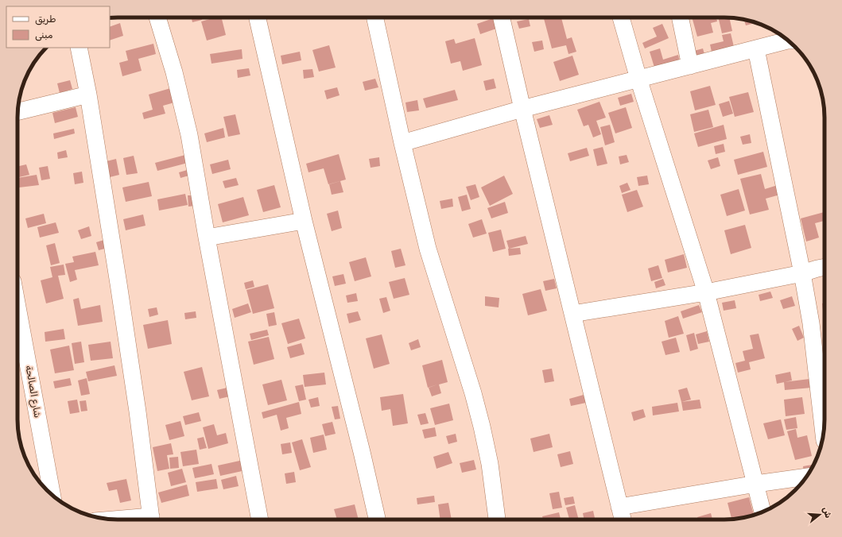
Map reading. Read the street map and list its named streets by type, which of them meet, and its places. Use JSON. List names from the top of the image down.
{
  "streets": {
    "street": ["شارع الصالحة"]
  },
  "legend": ["طريق", "مبنى"],
  "north": "right"
}
